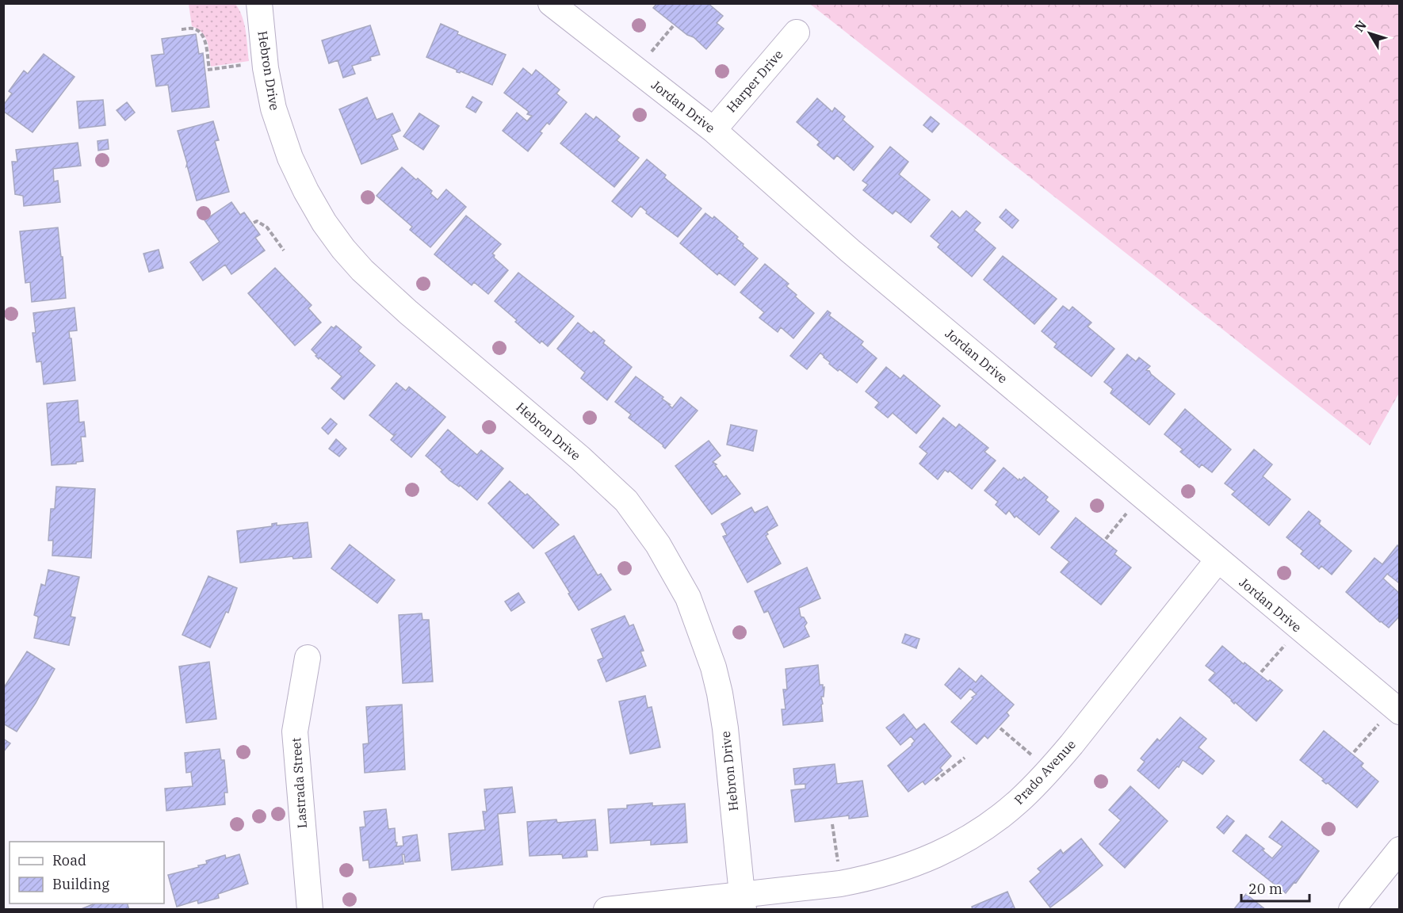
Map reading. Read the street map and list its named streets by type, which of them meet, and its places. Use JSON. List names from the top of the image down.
{
  "streets": {
    "street": [
      "Hebron Drive",
      "Harper Drive",
      "Jordan Drive",
      "Prado Avenue",
      "Lastrada Street"
    ]
  },
  "crossings": [
    ["Hebron Drive", "Prado Avenue"],
    ["Harper Drive", "Jordan Drive"],
    ["Jordan Drive", "Prado Avenue"]
  ],
  "legend": ["Road", "Building"],
  "scale_bar": "20 m",
  "north": "top left"
}
